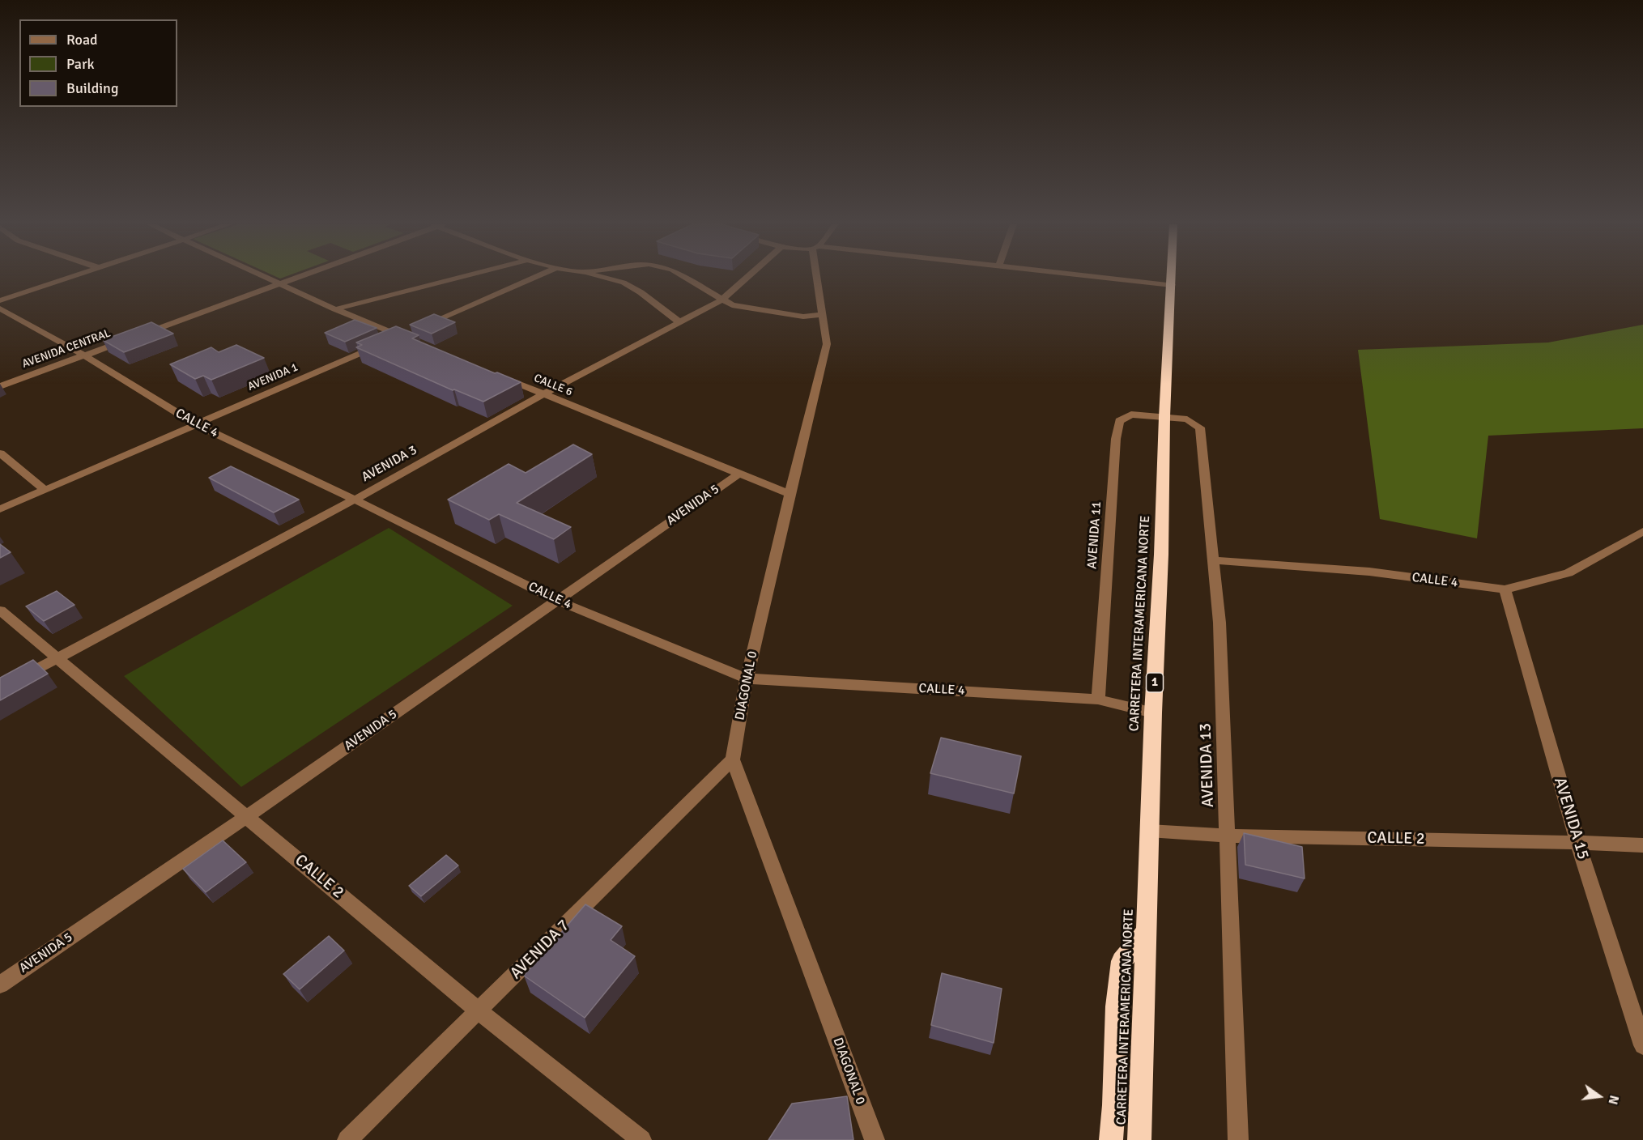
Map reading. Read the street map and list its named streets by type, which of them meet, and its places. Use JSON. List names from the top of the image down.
{
  "streets": {
    "highway": ["CARRETERA INTERAMERICANA NORTE", "1"],
    "street": [
      "AVENIDA CENTRAL",
      "AVENIDA 1",
      "CALLE 6",
      "CALLE 4",
      "AVENIDA 3",
      "AVENIDA 5",
      "AVENIDA 11",
      "DIAGONAL 0",
      "AVENIDA 13",
      "AVENIDA 15",
      "CALLE 2",
      "AVENIDA 7"
    ]
  },
  "crossings": [
    ["AVENIDA CENTRAL", "CALLE 4"],
    ["AVENIDA 1", "CALLE 4"],
    ["CALLE 6", "AVENIDA 3"],
    ["CALLE 6", "AVENIDA 5"],
    ["CALLE 6", "DIAGONAL 0"],
    ["CALLE 4", "AVENIDA 3"],
    ["CALLE 4", "AVENIDA 5"],
    ["CALLE 4", "AVENIDA 11"],
    ["CALLE 4", "CARRETERA INTERAMERICANA NORTE"],
    ["CALLE 4", "DIAGONAL 0"],
    ["CALLE 4", "AVENIDA 13"],
    ["CALLE 4", "AVENIDA 15"],
    ["AVENIDA 3", "CALLE 2"],
    ["AVENIDA 5", "CALLE 2"],
    ["AVENIDA 11", "CARRETERA INTERAMERICANA NORTE"],
    ["AVENIDA 11", "AVENIDA 13"],
    ["CARRETERA INTERAMERICANA NORTE", "AVENIDA 13"],
    ["CARRETERA INTERAMERICANA NORTE", "CALLE 2"],
    ["DIAGONAL 0", "AVENIDA 7"],
    ["AVENIDA 13", "CALLE 2"],
    ["AVENIDA 15", "CALLE 2"],
    ["CALLE 2", "AVENIDA 7"]
  ],
  "legend": ["Road", "Park", "Building"],
  "north": "right"
}
